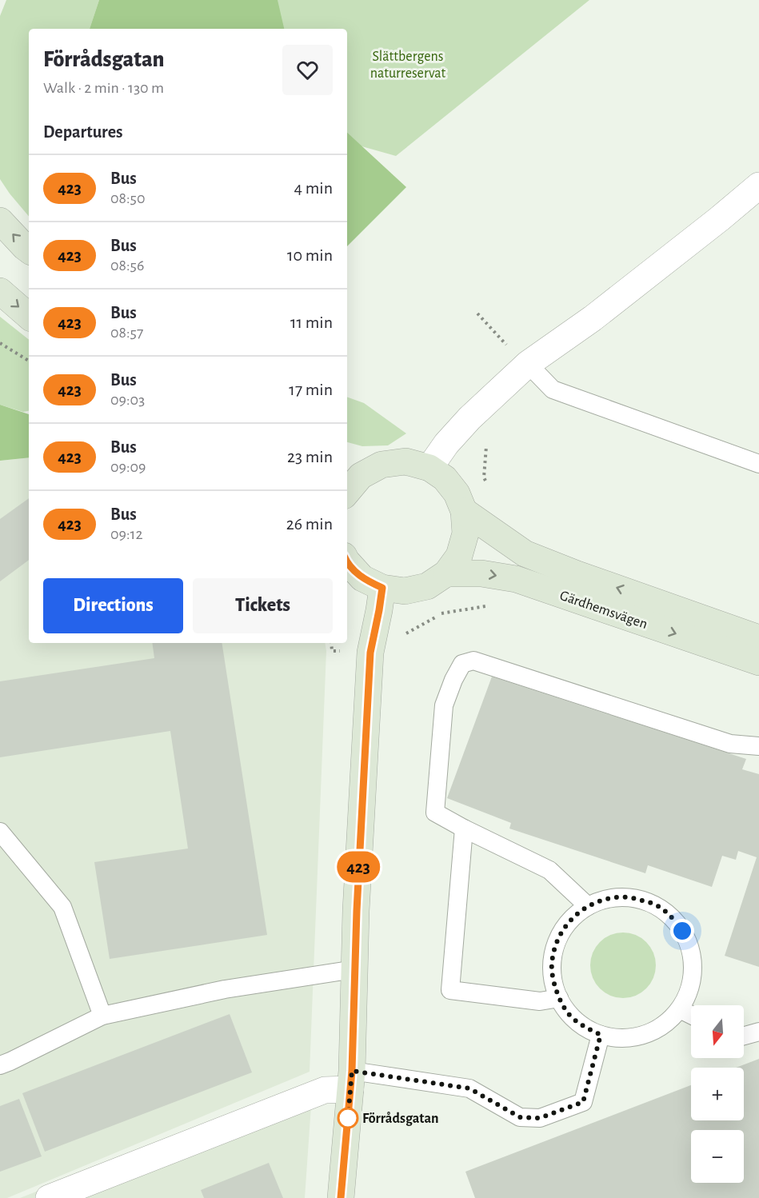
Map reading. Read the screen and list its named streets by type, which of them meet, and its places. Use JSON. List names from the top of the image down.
{
  "streets": {
    "main road": ["Gärdhemsvägen"]
  },
  "parks": ["Slättbergens naturreservat"],
  "places": ["Förrådsgatan"],
  "lines": ["bus line 423"],
  "north": "bottom",
  "page": {
    "on_map": "423",
    "heading": [
      ["Förrådsgatan", "Walk · 2 min · 130 m"],
      "Departures"
    ],
    "list": [
      {
        "mark": "423",
        "name": "Bus",
        "note": "08:50",
        "value": "4 min"
      },
      {
        "mark": "423",
        "name": "Bus",
        "note": "08:56",
        "value": "10 min"
      },
      {
        "mark": "423",
        "name": "Bus",
        "note": "08:57",
        "value": "11 min"
      },
      {
        "mark": "423",
        "name": "Bus",
        "note": "09:03",
        "value": "17 min"
      },
      {
        "mark": "423",
        "name": "Bus",
        "note": "09:09",
        "value": "23 min"
      },
      {
        "mark": "423",
        "name": "Bus",
        "note": "09:12",
        "value": "26 min"
      }
    ],
    "buttons": ["Directions", "Tickets"],
    "map_buttons": ["+", "−"]
  }
}
